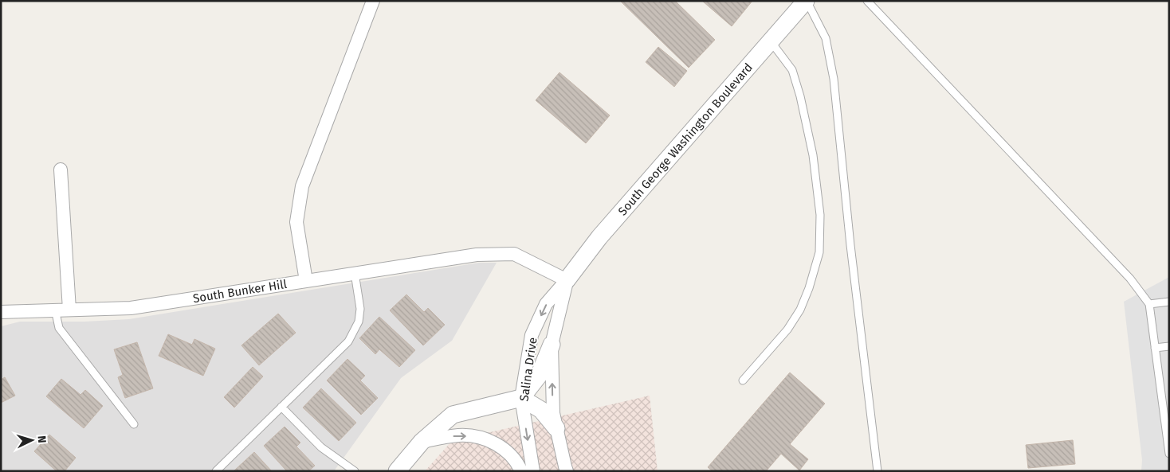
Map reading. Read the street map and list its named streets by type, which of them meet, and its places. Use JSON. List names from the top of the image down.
{
  "streets": {
    "street": ["South George Washington Boulevard", "South Bunker Hill", "Salina Drive"]
  },
  "crossings": [
    ["South George Washington Boulevard", "South Bunker Hill"],
    ["South George Washington Boulevard", "Salina Drive"],
    ["South Bunker Hill", "Salina Drive"]
  ],
  "north": "right"
}
